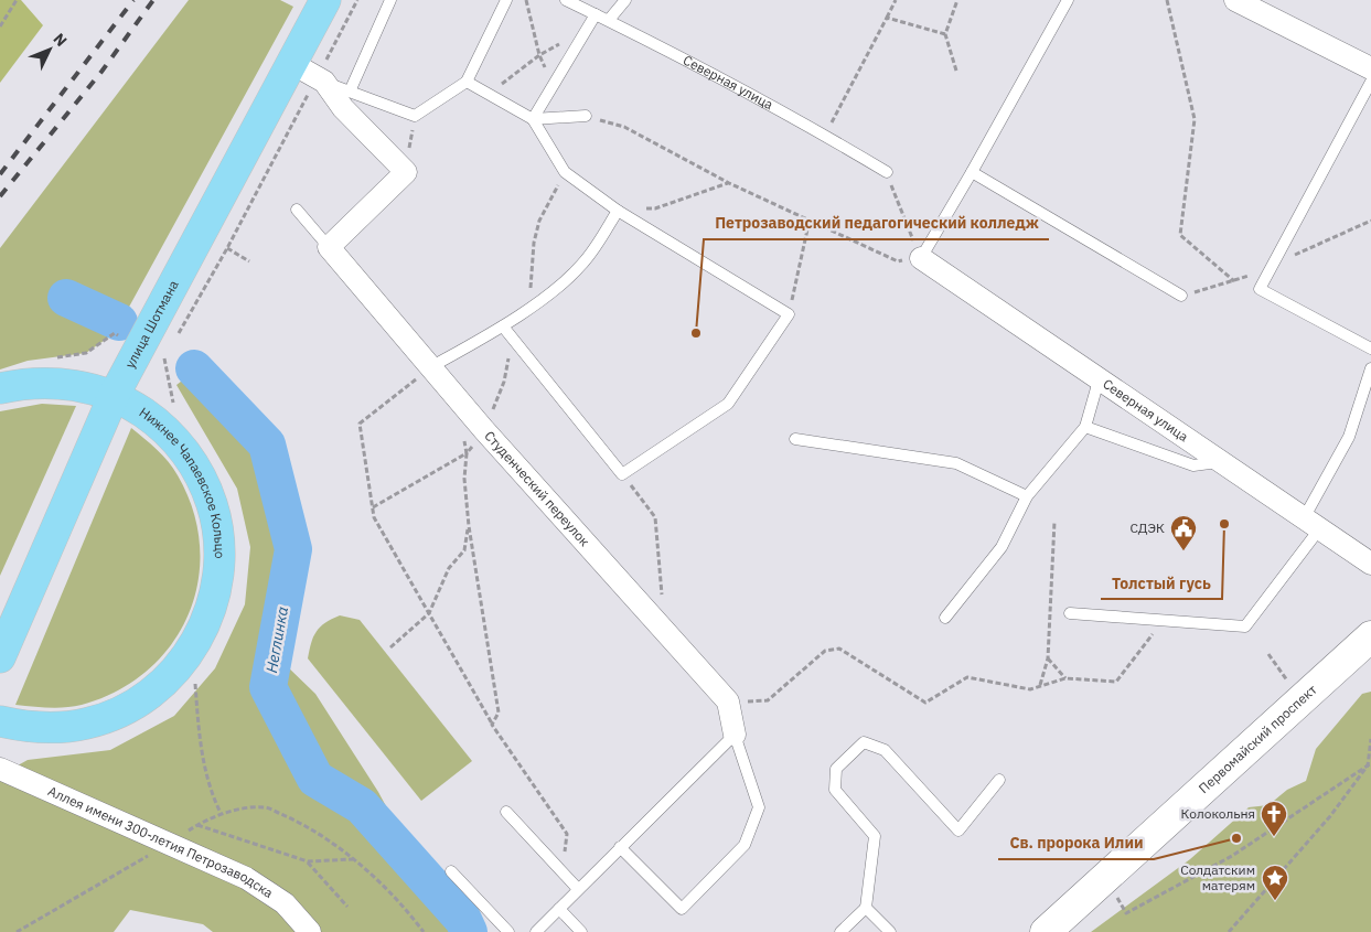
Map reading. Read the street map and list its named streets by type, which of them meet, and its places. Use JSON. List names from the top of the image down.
{
  "streets": {
    "main road": ["улица Шотмана", "Нижнее Чапаевское Кольцо"],
    "street": [
      "Северная улица",
      "Студенческий переулок",
      "Первомайский проспект",
      "Аллея имени 300-летия Петрозаводска"
    ]
  },
  "crossings": [
    ["улица Шотмана", "Нижнее Чапаевское Кольцо"]
  ],
  "water": ["Неглинка"],
  "places": {
    "other": ["Петрозаводский педагогический колледж", "Толстый гусь", "Св. пророка Илии"],
    "public building": ["СДЭК"],
    "church": ["Колокольня"],
    "place": ["Солдатским матерям"]
  },
  "north": "top right"
}
